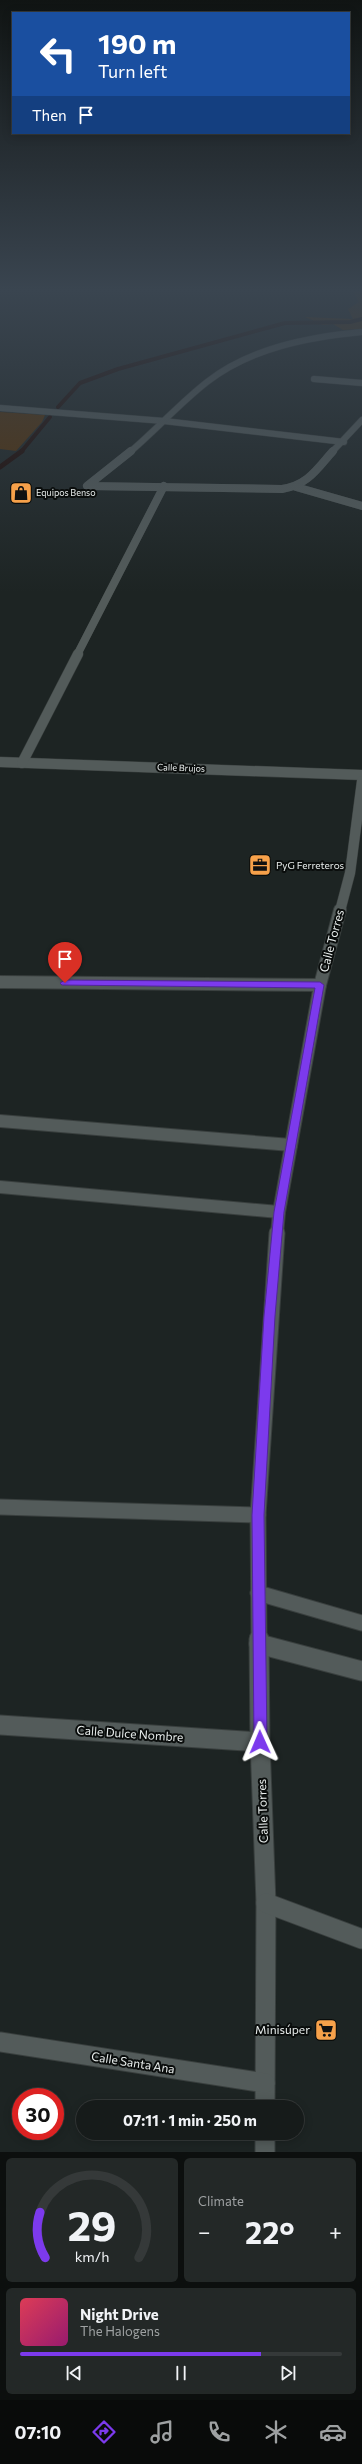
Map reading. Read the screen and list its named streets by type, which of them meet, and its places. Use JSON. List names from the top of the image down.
{
  "streets": {
    "street": [
      "Calle Brujos",
      "Calle Torres",
      "Calle Dulce Nombre",
      "Calle Santa Ana"
    ]
  },
  "crossings": [
    ["Calle Torres", "Calle Dulce Nombre"],
    ["Calle Torres", "Calle Santa Ana"]
  ],
  "places": {
    "shop": ["Equipos Benso"],
    "office": ["PyG Ferreteros"],
    "supermarket": ["Minisúper"]
  },
  "page": {
    "turn": ["190 m", "Turn left"],
    "then": "Then",
    "limit": "30",
    "trip": "07:11 · 1 min · 250 m",
    "tile": "Climate",
    "heat": ["−", "22°", "+"],
    "song": ["Night Drive", "The Halogens"],
    "tabs": "07:10",
    "gauge": ["29", "km/h"]
  }
}
